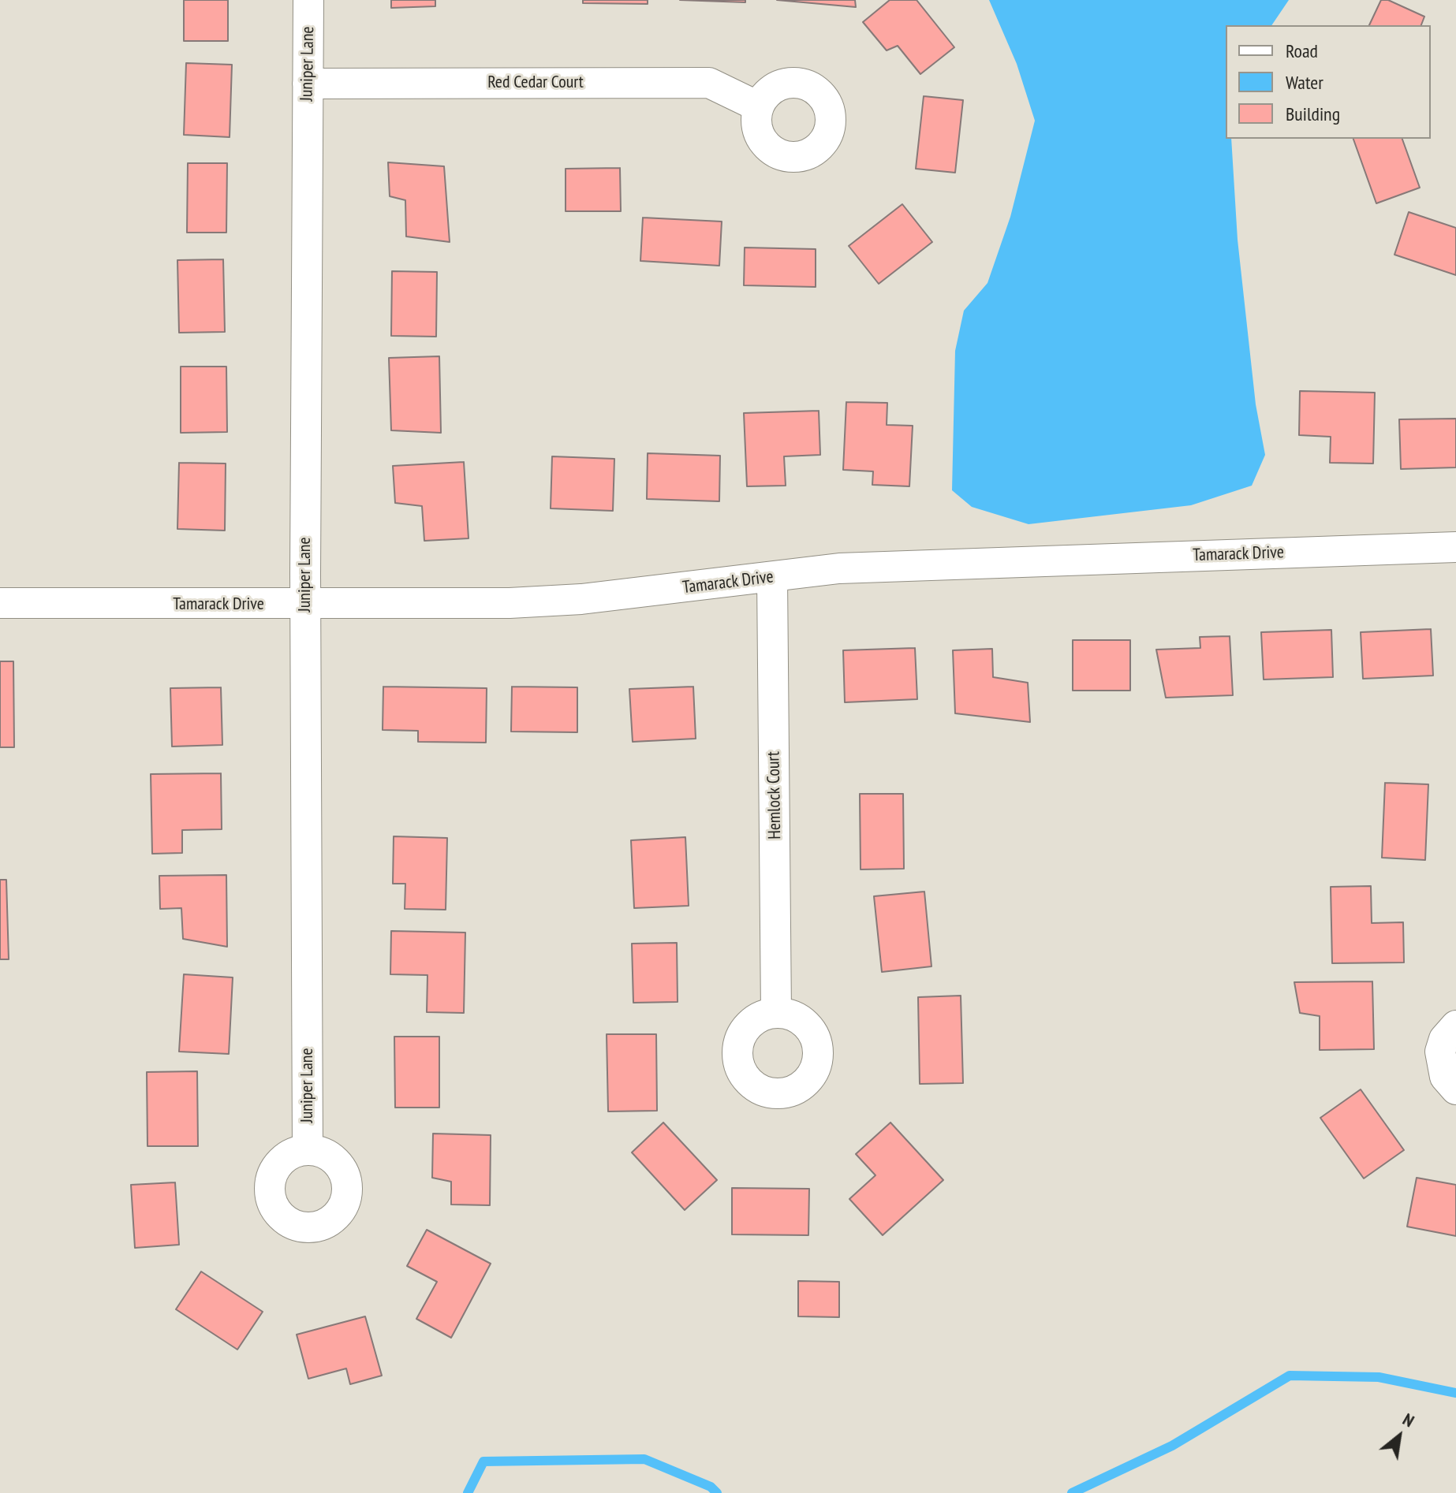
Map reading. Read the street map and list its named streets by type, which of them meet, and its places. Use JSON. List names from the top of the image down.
{
  "streets": {
    "street": [
      "Juniper Lane",
      "Red Cedar Court",
      "Tamarack Drive",
      "Hemlock Court"
    ]
  },
  "crossings": [
    ["Juniper Lane", "Red Cedar Court"],
    ["Juniper Lane", "Tamarack Drive"],
    ["Tamarack Drive", "Hemlock Court"]
  ],
  "legend": ["Road", "Water", "Building"],
  "north": "top right"
}
